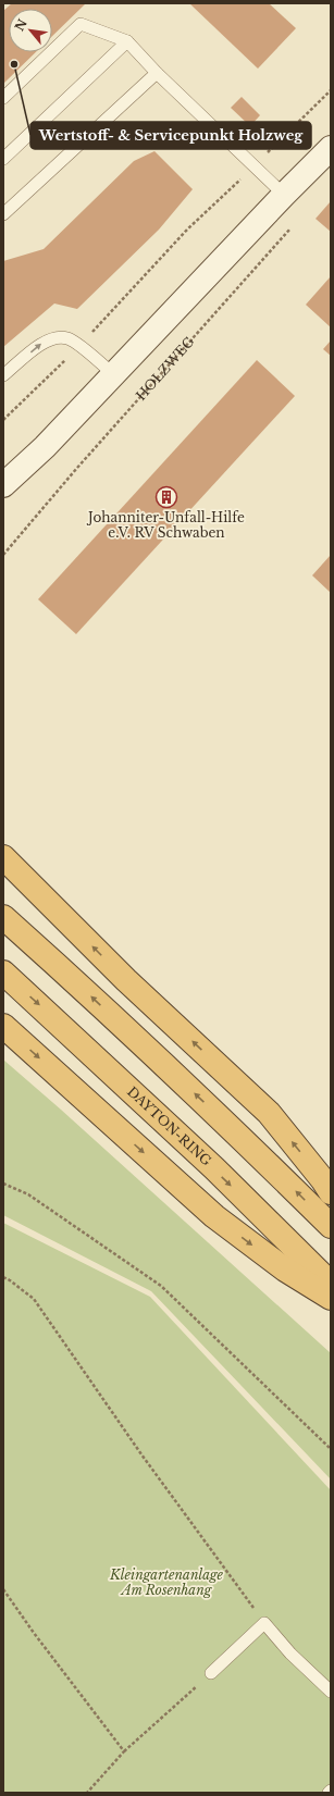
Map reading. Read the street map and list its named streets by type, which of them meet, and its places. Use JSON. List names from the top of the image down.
{
  "streets": {
    "highway": ["DAYTON-RING"],
    "path": ["HOLZWEG"]
  },
  "parks": ["Kleingartenanlage Am Rosenhang"],
  "places": {
    "other": ["Wertstoff- & Servicepunkt Holzweg"],
    "building": ["Johanniter-Unfall-Hilfe e.V. RV Schwaben"]
  },
  "north": "top left"
}
